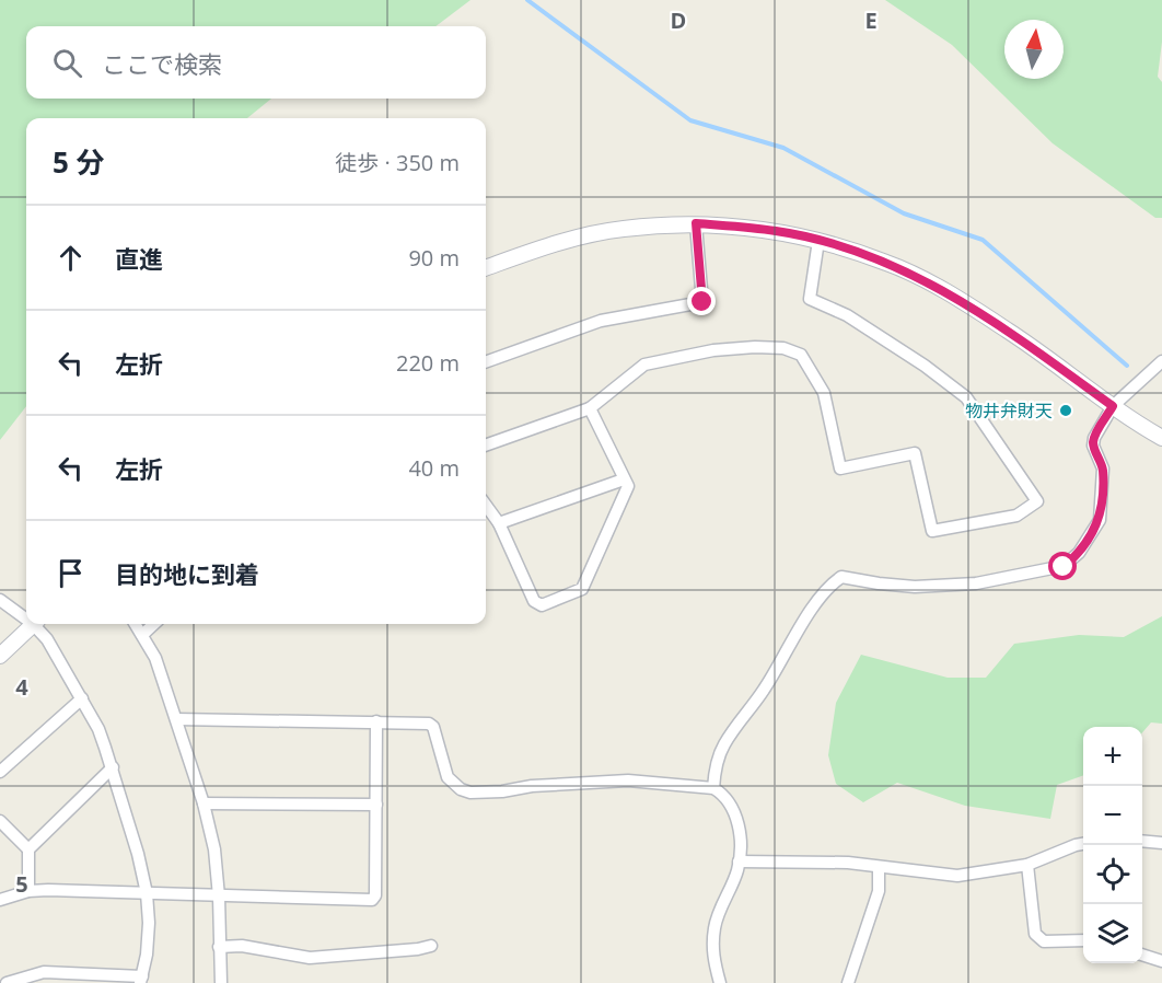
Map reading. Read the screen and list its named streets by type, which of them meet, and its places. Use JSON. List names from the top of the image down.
{
  "places": ["物井弁財天"],
  "north": "top",
  "page": {
    "search": "ここで検索",
    "heading": ["5 分", "徒歩 · 350 m"],
    "list": [
      ["直進", "90 m"],
      ["左折", "220 m"],
      ["左折", "40 m"],
      "目的地に到着"
    ],
    "map_buttons": ["+", "−"]
  },
  "grid": {
    "columns": ["D", "E"],
    "rows": ["4", "5"]
  }
}
